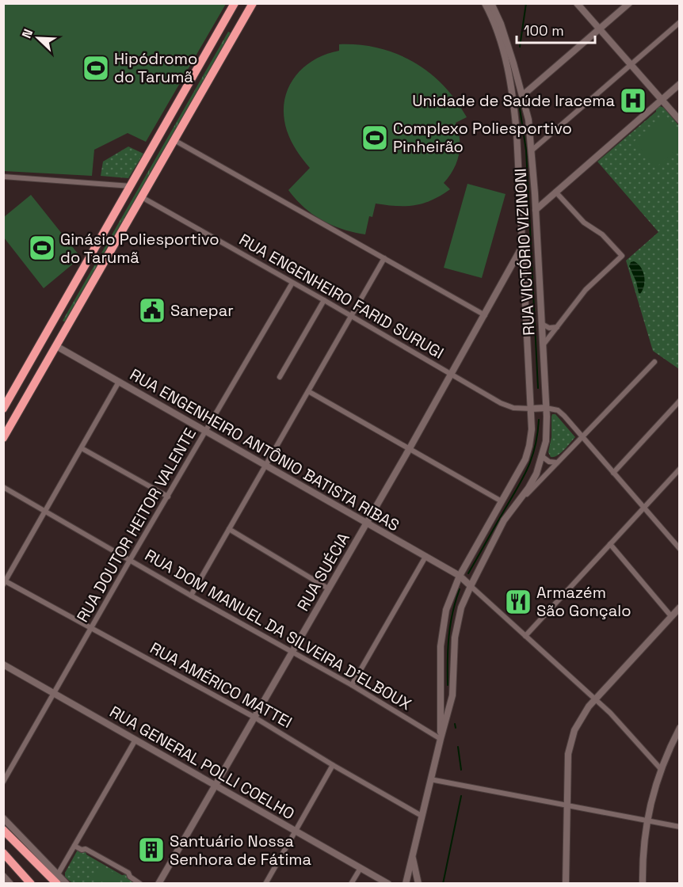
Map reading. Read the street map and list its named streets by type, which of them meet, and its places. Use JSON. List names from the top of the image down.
{
  "streets": {
    "street": [
      "RUA VICTÓRIO VIZINONI",
      "RUA ENGENHEIRO FARID SURUGI",
      "RUA ENGENHEIRO ANTÔNIO BATISTA RIBAS",
      "RUA DOUTOR HEITOR VALENTE",
      "RUA SUÉCIA",
      "RUA DOM MANUEL DA SILVEIRA D'ELBOUX",
      "RUA AMÉRICO MATTEI",
      "RUA GENERAL POLLI COELHO"
    ]
  },
  "crossings": [
    ["RUA VICTÓRIO VIZINONI", "RUA ENGENHEIRO FARID SURUGI"],
    ["RUA VICTÓRIO VIZINONI", "RUA ENGENHEIRO ANTÔNIO BATISTA RIBAS"],
    ["RUA VICTÓRIO VIZINONI", "RUA SUÉCIA"],
    ["RUA VICTÓRIO VIZINONI", "RUA DOM MANUEL DA SILVEIRA D'ELBOUX"],
    ["RUA ENGENHEIRO FARID SURUGI", "RUA DOUTOR HEITOR VALENTE"],
    ["RUA ENGENHEIRO FARID SURUGI", "RUA SUÉCIA"],
    ["RUA ENGENHEIRO ANTÔNIO BATISTA RIBAS", "RUA DOUTOR HEITOR VALENTE"],
    ["RUA ENGENHEIRO ANTÔNIO BATISTA RIBAS", "RUA SUÉCIA"],
    ["RUA DOUTOR HEITOR VALENTE", "RUA DOM MANUEL DA SILVEIRA D'ELBOUX"],
    ["RUA DOUTOR HEITOR VALENTE", "RUA AMÉRICO MATTEI"],
    ["RUA DOUTOR HEITOR VALENTE", "RUA GENERAL POLLI COELHO"],
    ["RUA SUÉCIA", "RUA DOM MANUEL DA SILVEIRA D'ELBOUX"],
    ["RUA SUÉCIA", "RUA AMÉRICO MATTEI"],
    ["RUA SUÉCIA", "RUA GENERAL POLLI COELHO"]
  ],
  "places": {
    "sports": ["Hipódromo do Tarumã", "Complexo Poliesportivo Pinheirão", "Ginásio Poliesportivo do Tarumã"],
    "hospital": ["Unidade de Saúde Iracema"],
    "public building": ["Sanepar"],
    "restaurant": ["Armazém São Gonçalo"],
    "building": ["Santuário Nossa Senhora de Fátima"]
  },
  "scale_bar": "100 m",
  "north": "top left"
}
